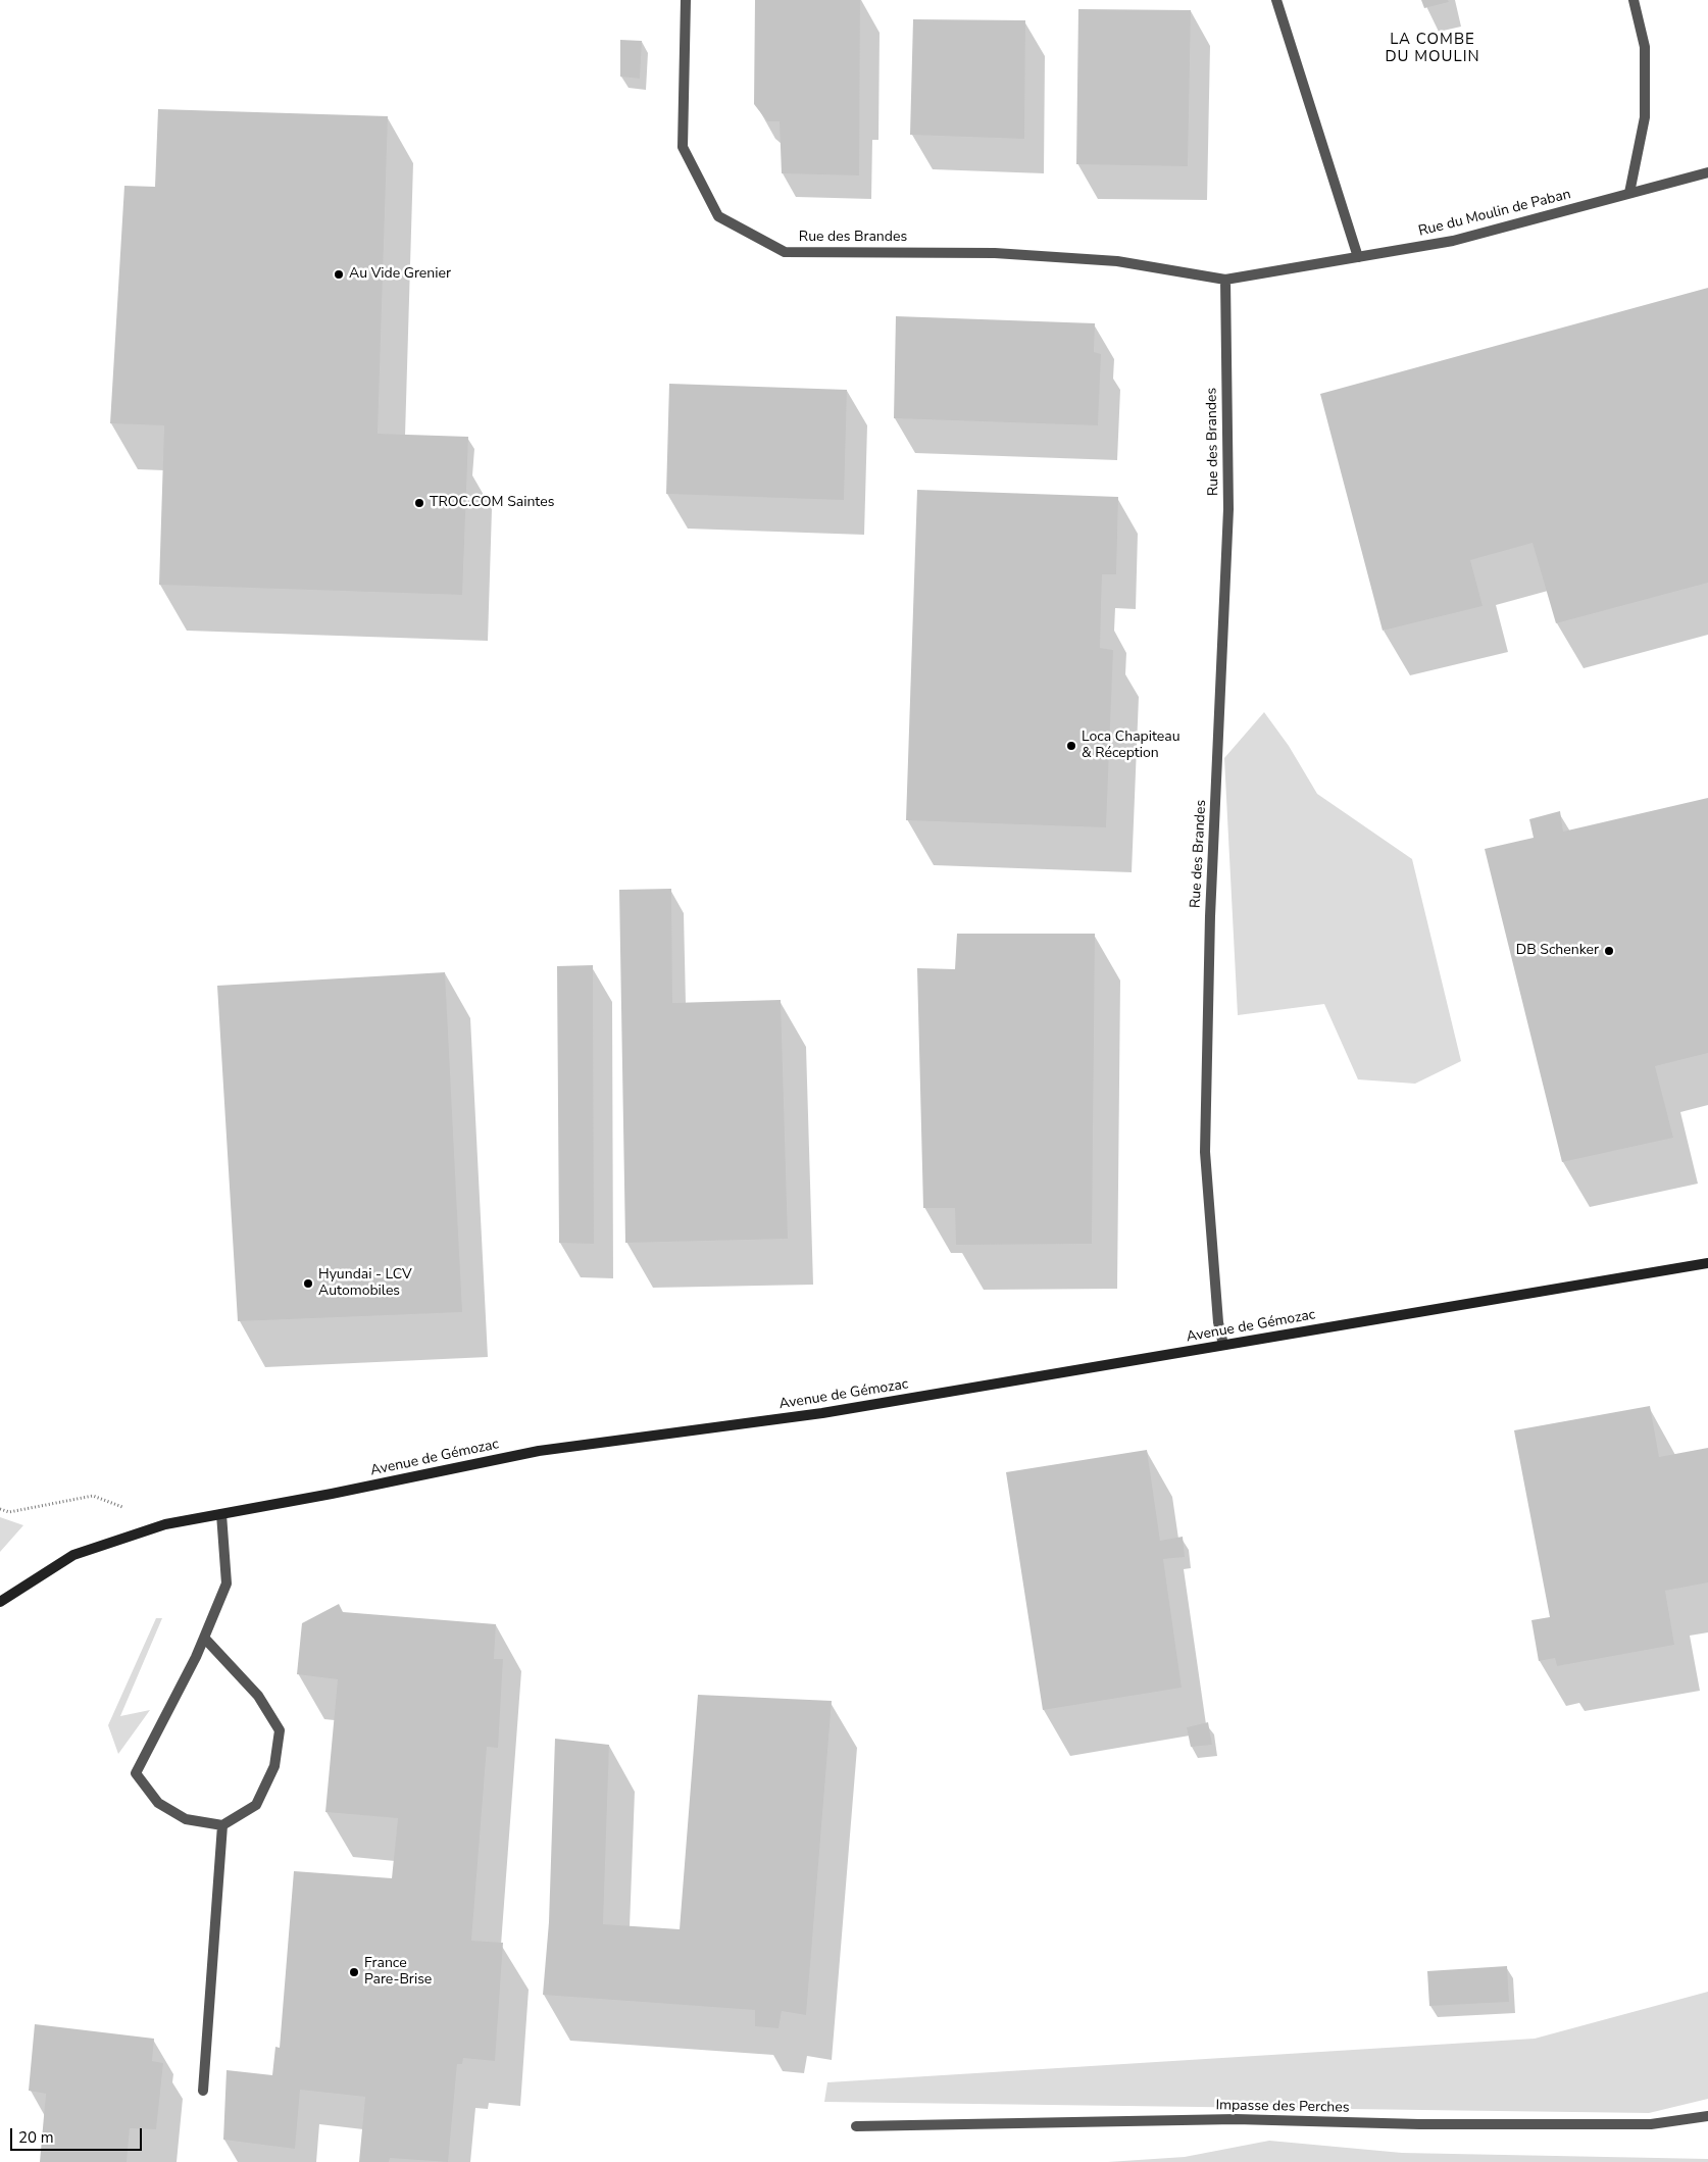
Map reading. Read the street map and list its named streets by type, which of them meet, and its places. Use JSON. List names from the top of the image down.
{
  "streets": {
    "main road": ["Avenue de Gémozac"],
    "street": ["Rue du Moulin de Paban", "Rue des Brandes", "Impasse des Perches"]
  },
  "crossings": [
    ["Rue du Moulin de Paban", "Rue des Brandes"],
    ["Rue des Brandes", "Avenue de Gémozac"]
  ],
  "districts": ["LA COMBE DU MOULIN"],
  "places": [
    "Au Vide Grenier",
    "TROC.COM Saintes",
    "Loca Chapiteau & Réception",
    "DB Schenker",
    "Hyundai - LCV Automobiles",
    "France Pare-Brise"
  ],
  "scale_bar": "20 m"
}
